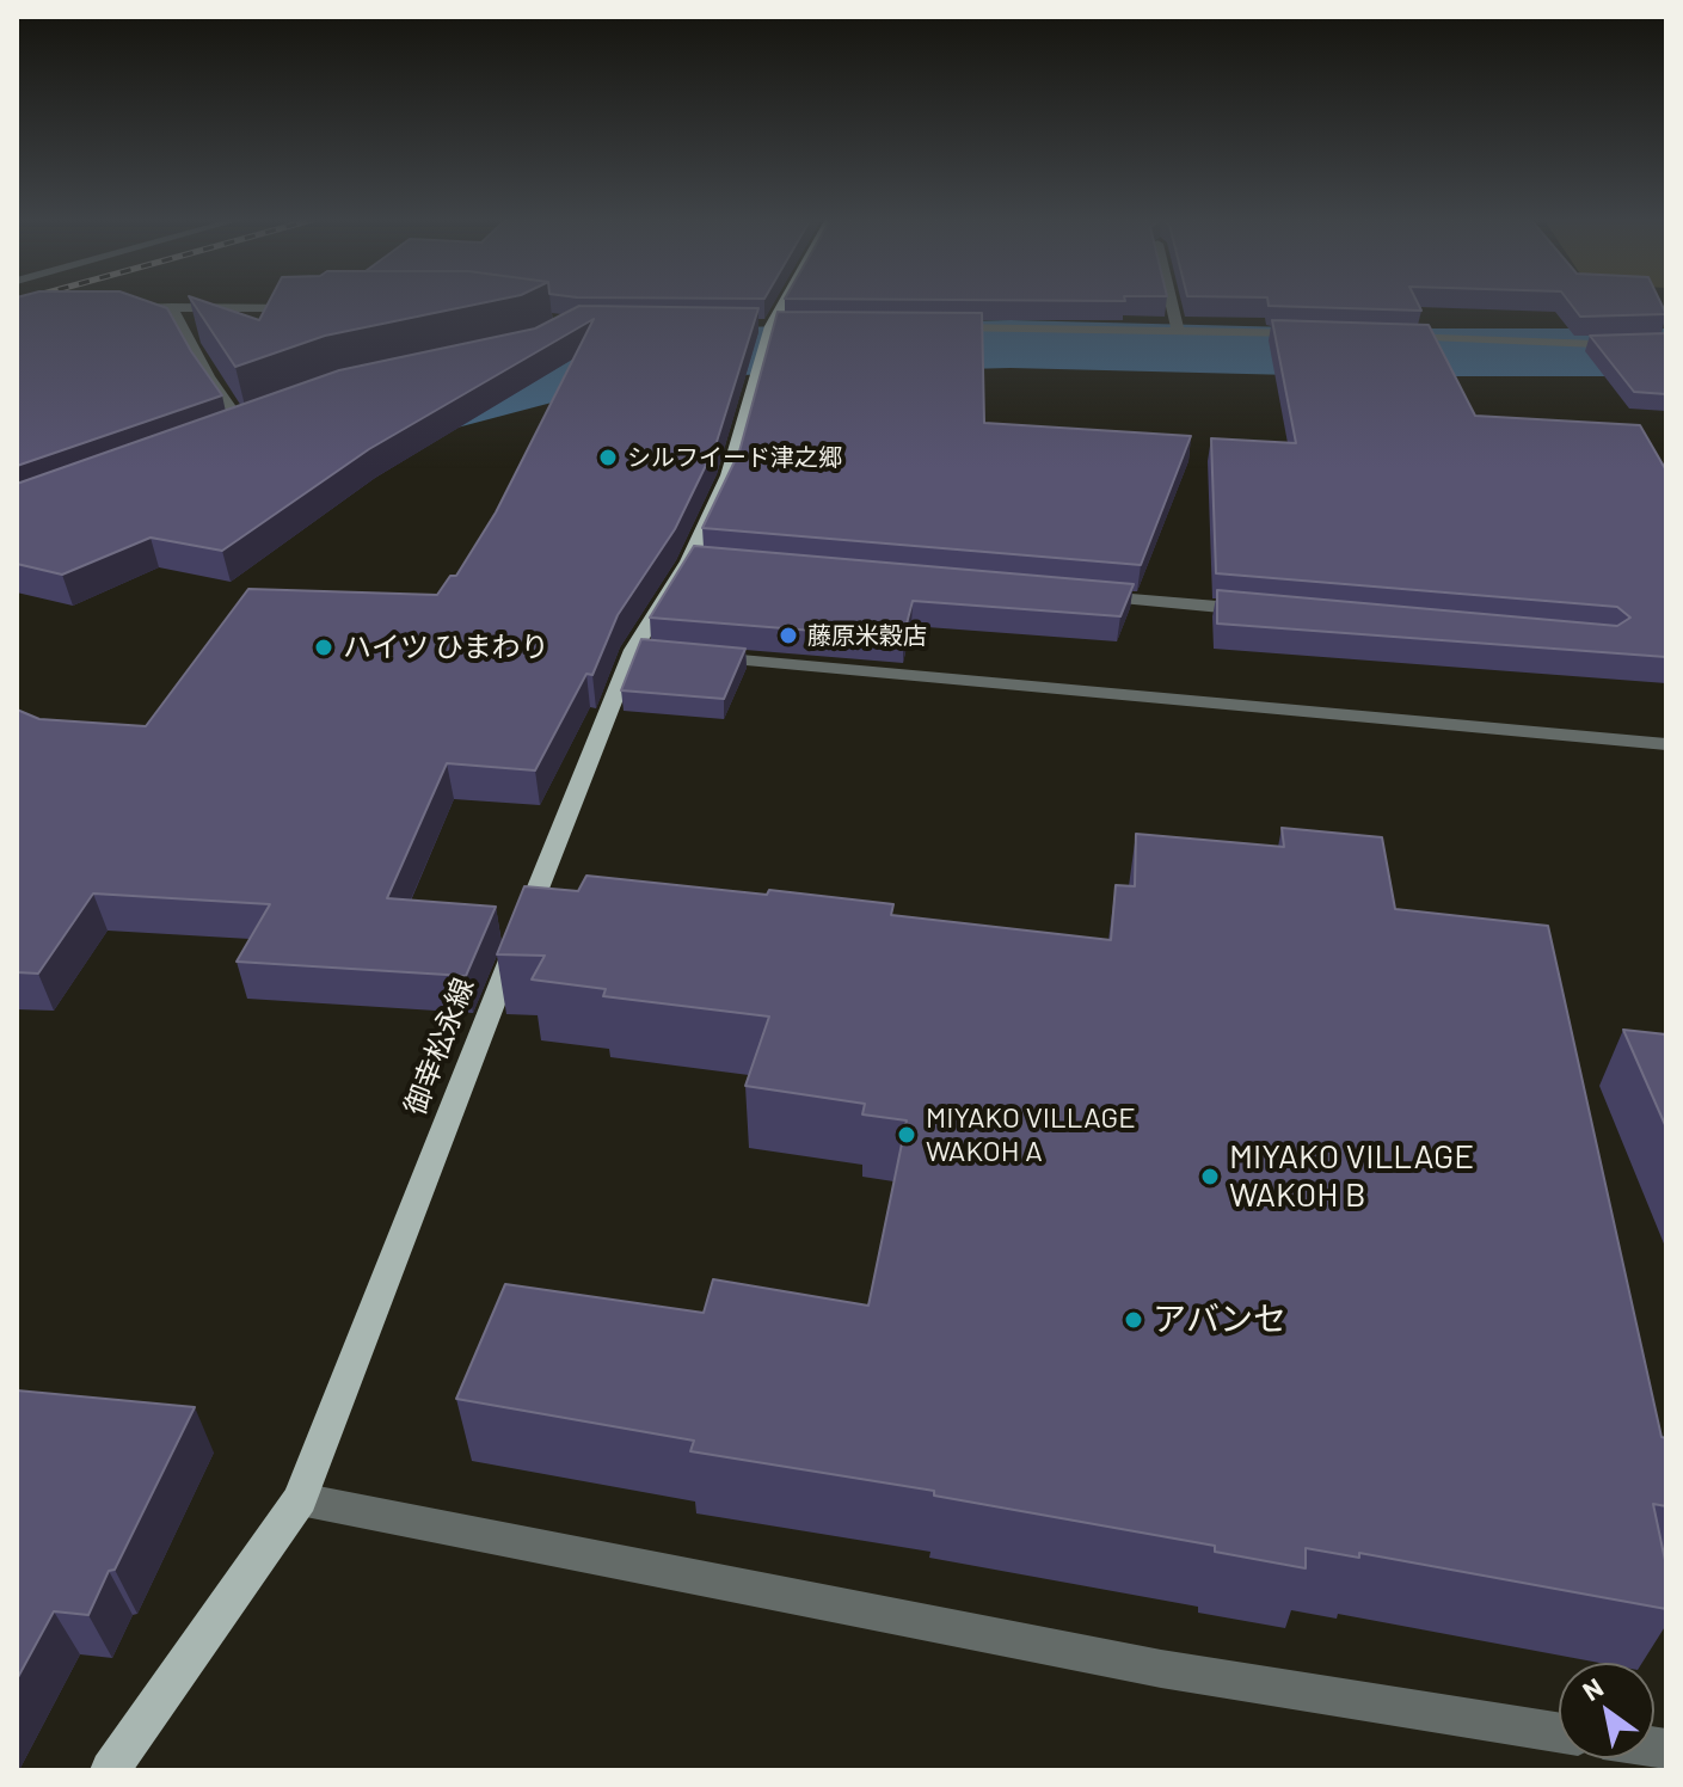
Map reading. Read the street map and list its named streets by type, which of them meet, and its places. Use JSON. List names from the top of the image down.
{
  "streets": {
    "main road": ["御幸松永線"]
  },
  "places": [
    "シルフイード津之郷",
    "藤原米穀店",
    "ハイツ ひまわり",
    "MIYAKO VILLAGE WAKOH A",
    "MIYAKO VILLAGE WAKOH B",
    "アバンセ"
  ],
  "north": "top left"
}
